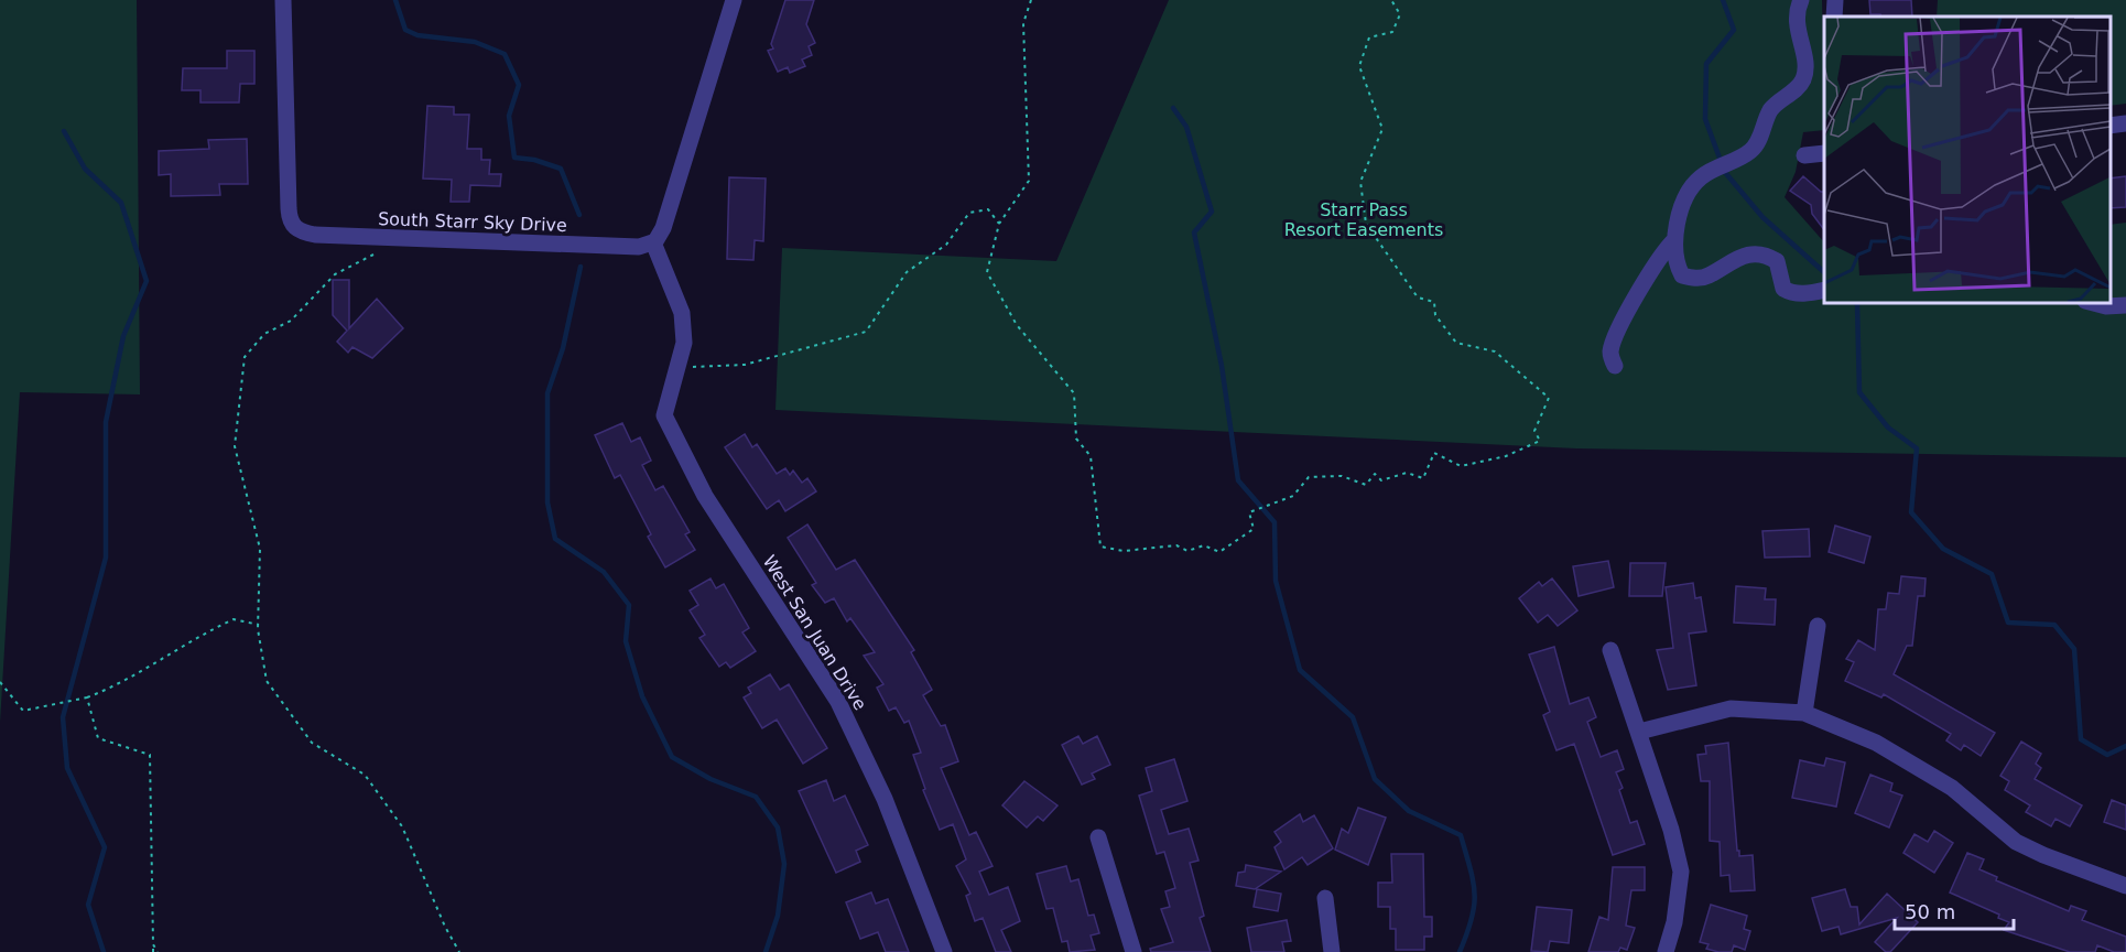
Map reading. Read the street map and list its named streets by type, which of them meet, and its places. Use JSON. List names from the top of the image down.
{
  "streets": {
    "street": ["South Starr Sky Drive", "West San Juan Drive"]
  },
  "parks": ["Starr Pass Resort Easements"],
  "scale_bar": "50 m"
}
